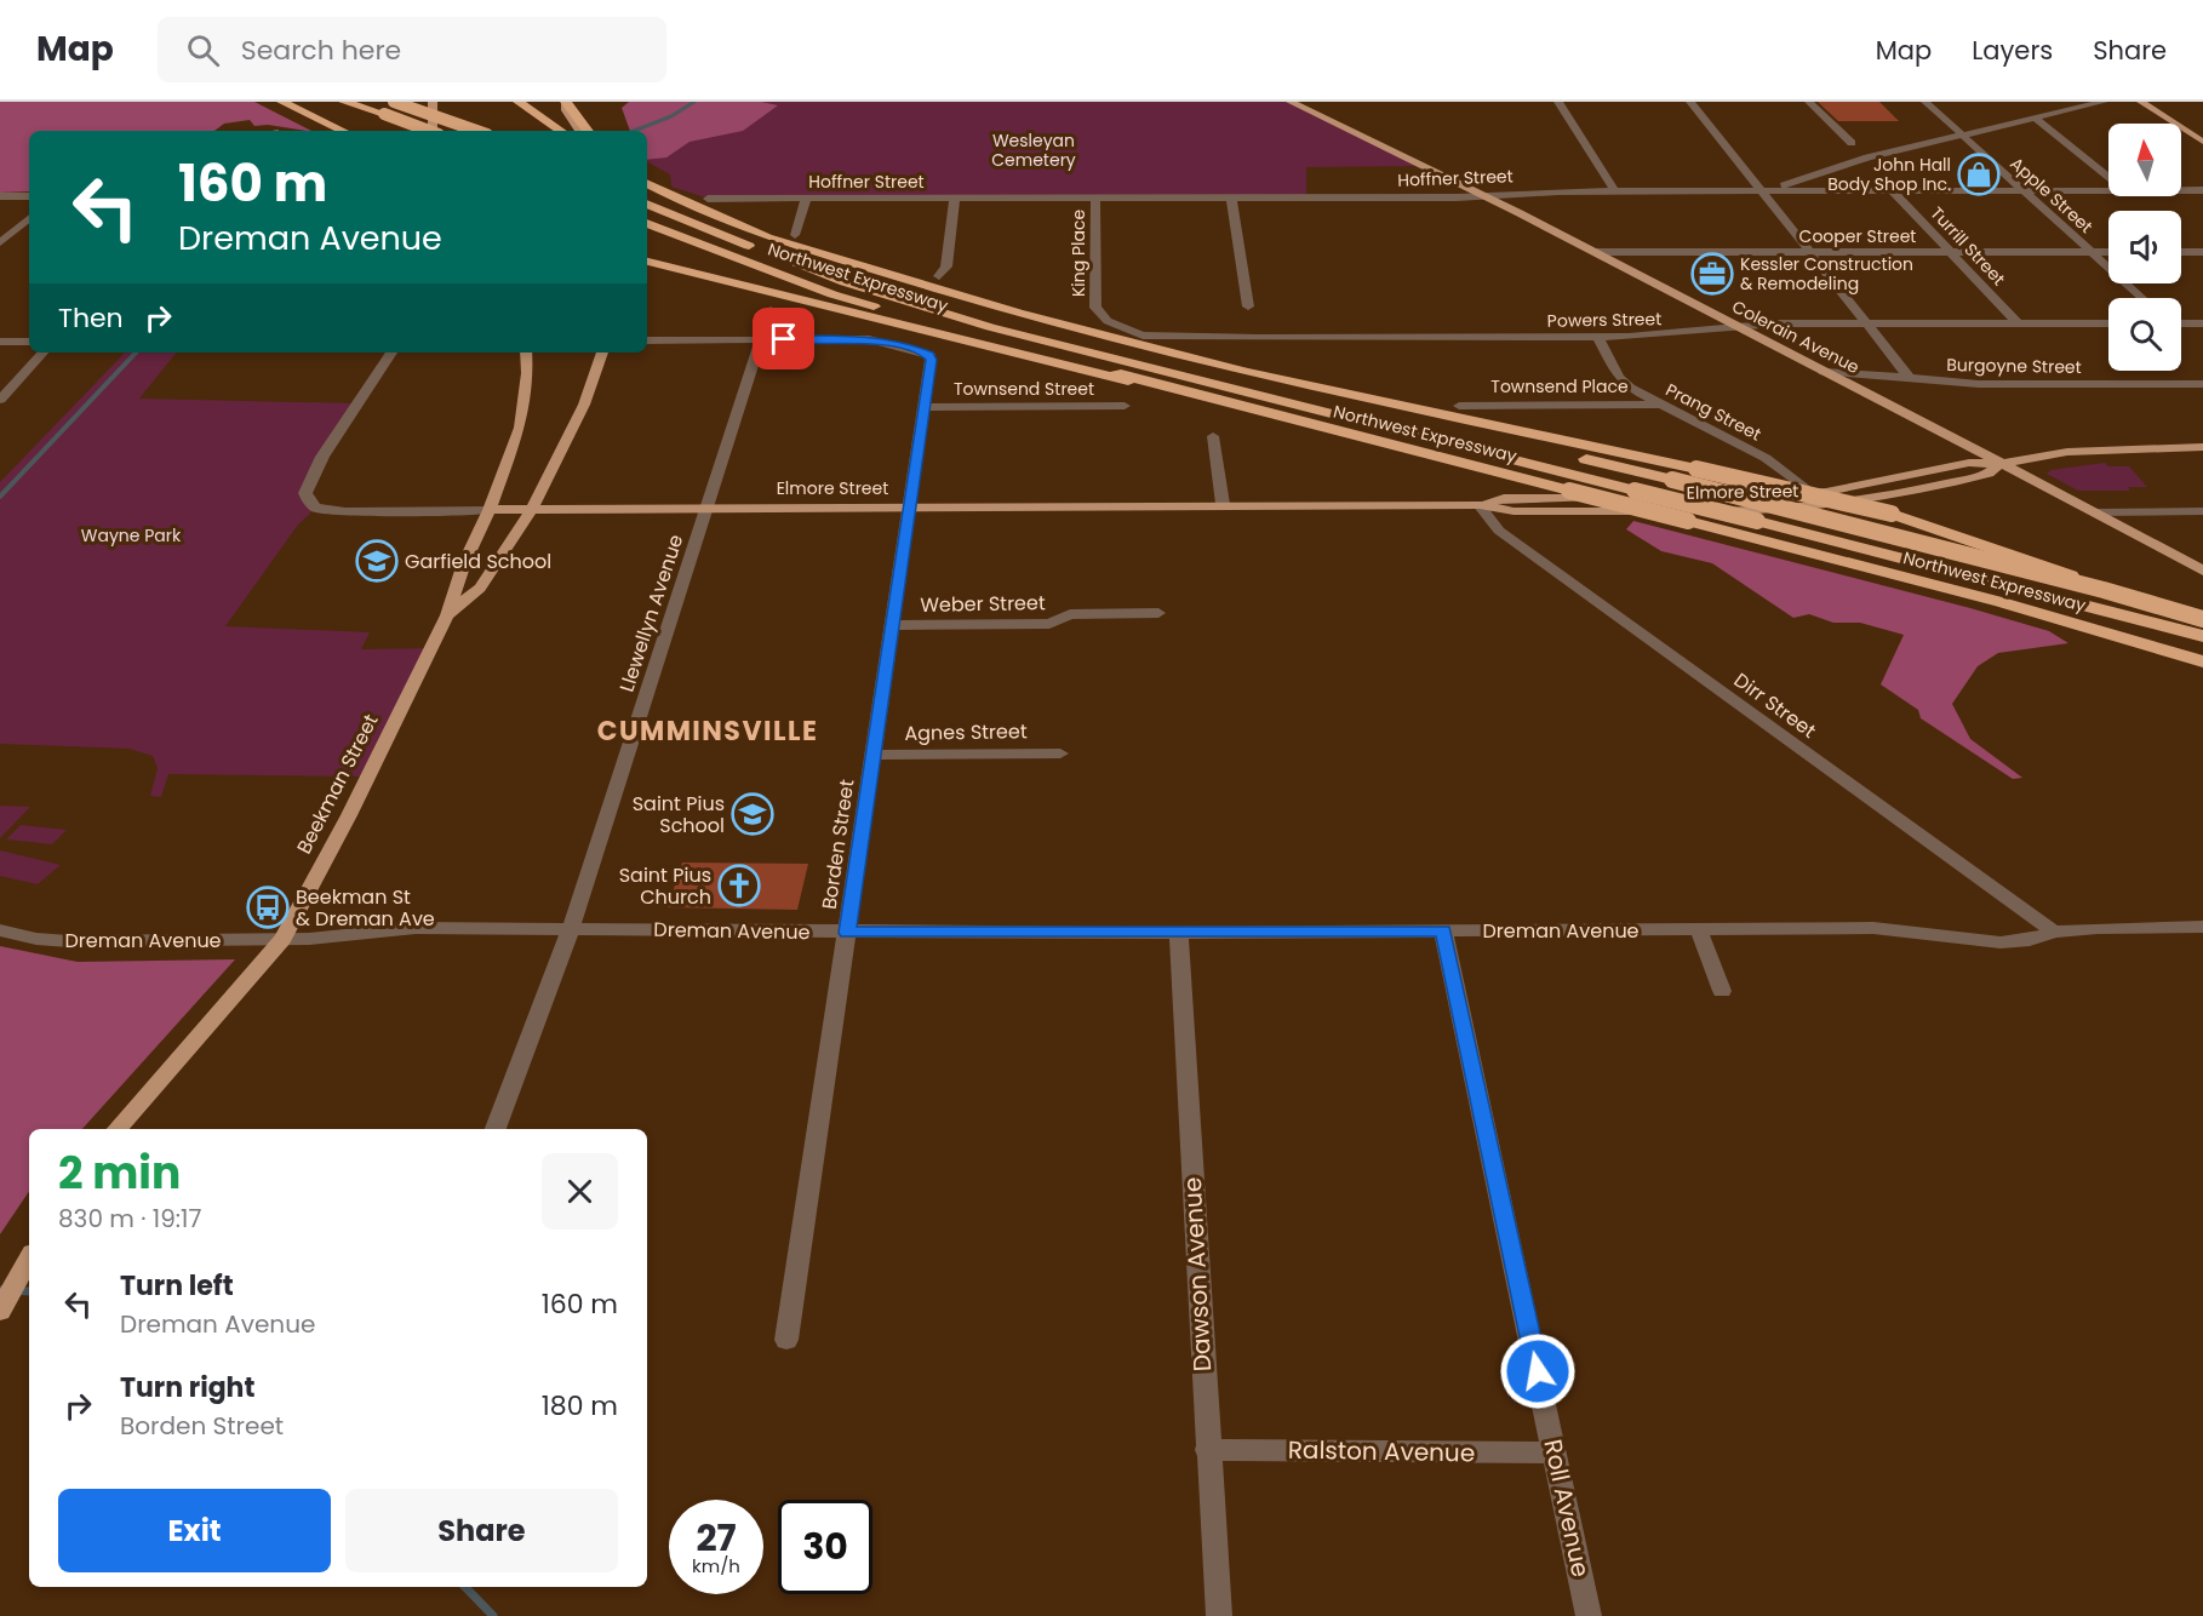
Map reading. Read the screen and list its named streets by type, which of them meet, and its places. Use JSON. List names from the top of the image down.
{
  "streets": {
    "highway": ["Northwest Expressway"],
    "main road": ["Colerain Avenue", "Elmore Street", "Beekman Street"],
    "street": [
      "Hoffner Street",
      "Apple Street",
      "Cooper Street",
      "Turrill Street",
      "King Place",
      "Powers Street",
      "Burgoyne Street",
      "Townsend Place",
      "Townsend Street",
      "Prang Street",
      "Weber Street",
      "Llewellyn Avenue",
      "Dirr Street",
      "Agnes Street",
      "Borden Street",
      "Dreman Avenue",
      "Dawson Avenue",
      "Ralston Avenue",
      "Roll Avenue"
    ]
  },
  "crossings": [
    ["Hoffner Street", "Apple Street"],
    ["Hoffner Street", "Turrill Street"],
    ["Hoffner Street", "King Place"],
    ["Hoffner Street", "Colerain Avenue"],
    ["Apple Street", "Cooper Street"],
    ["Cooper Street", "Turrill Street"],
    ["Cooper Street", "Colerain Avenue"],
    ["Turrill Street", "Powers Street"],
    ["King Place", "Powers Street"],
    ["Powers Street", "Colerain Avenue"],
    ["Powers Street", "Prang Street"],
    ["Colerain Avenue", "Burgoyne Street"],
    ["Colerain Avenue", "Elmore Street"],
    ["Townsend Place", "Prang Street"],
    ["Townsend Street", "Borden Street"],
    ["Prang Street", "Elmore Street"],
    ["Elmore Street", "Llewellyn Avenue"],
    ["Elmore Street", "Dirr Street"],
    ["Elmore Street", "Beekman Street"],
    ["Elmore Street", "Borden Street"],
    ["Weber Street", "Borden Street"],
    ["Llewellyn Avenue", "Borden Street"],
    ["Llewellyn Avenue", "Dreman Avenue"],
    ["Dirr Street", "Dreman Avenue"],
    ["Agnes Street", "Borden Street"],
    ["Beekman Street", "Dreman Avenue"],
    ["Borden Street", "Dreman Avenue"],
    ["Dreman Avenue", "Dawson Avenue"],
    ["Dreman Avenue", "Roll Avenue"],
    ["Dawson Avenue", "Ralston Avenue"],
    ["Ralston Avenue", "Roll Avenue"]
  ],
  "districts": ["CUMMINSVILLE"],
  "parks": ["Wesleyan Cemetery", "Wayne Park"],
  "places": {
    "shop": ["John Hall Body Shop Inc."],
    "office": ["Kessler Construction & Remodeling"],
    "school or university": ["Garfield School", "Saint Pius School"],
    "church": ["Saint Pius Church"],
    "bus stop": ["Beekman St & Dreman Ave"]
  },
  "north": "top",
  "page": {
    "header": "Map",
    "search": "Search here",
    "nav": ["Map", "Layers", "Share"],
    "turn": ["160 m", "Dreman Avenue"],
    "then": "Then",
    "heading": ["2 min", "830 m · 19:17"],
    "list": [
      {
        "name": "Turn left",
        "note": "Dreman Avenue",
        "value": "160 m"
      },
      {
        "name": "Turn right",
        "note": "Borden Street",
        "value": "180 m"
      }
    ],
    "buttons": ["Exit", "Share"],
    "speed": "27 km/h",
    "limit": "30"
  }
}
